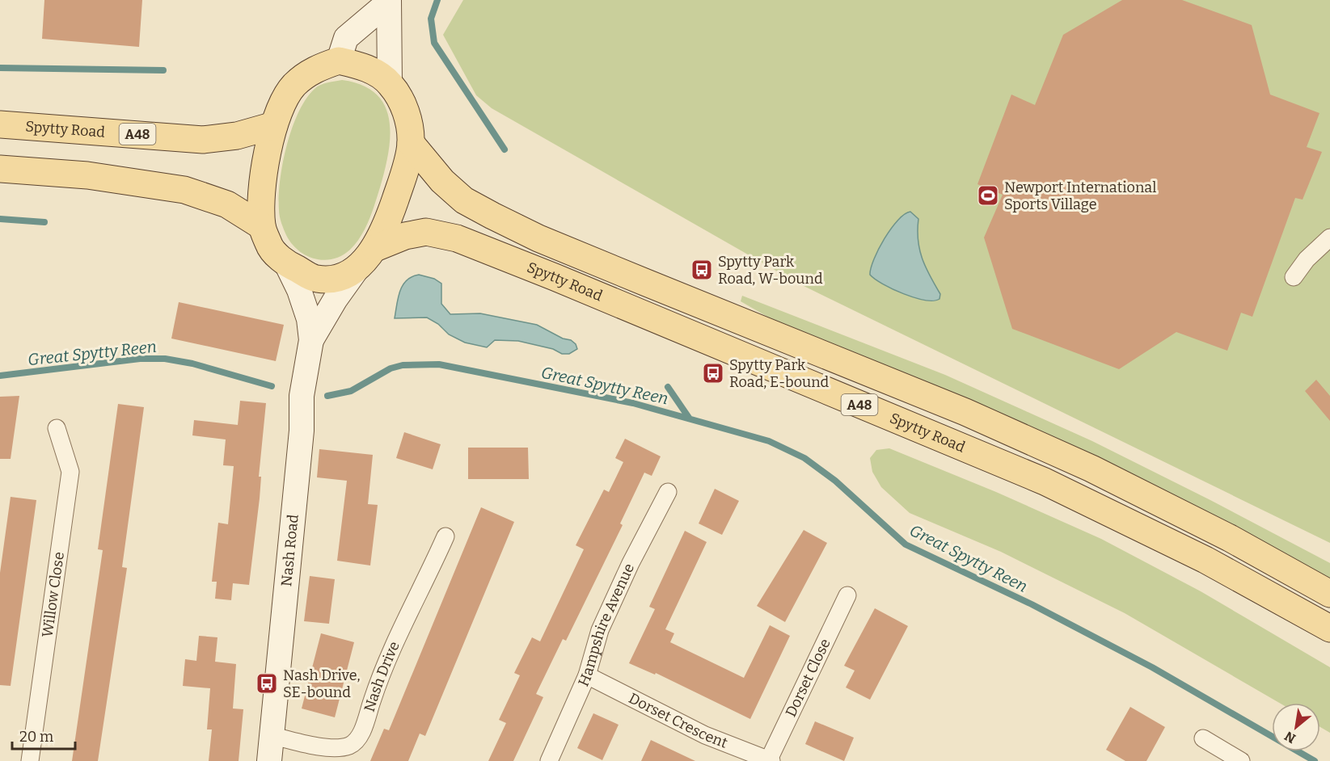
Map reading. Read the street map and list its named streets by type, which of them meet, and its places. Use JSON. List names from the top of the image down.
{
  "streets": {
    "main road": ["Spytty Road", "A48"],
    "street": [
      "Nash Road",
      "Willow Close",
      "Hampshire Avenue",
      "Dorset Close",
      "Nash Drive",
      "Dorset Crescent"
    ]
  },
  "crossings": [
    ["Spytty Road", "A48"],
    ["Spytty Road", "Nash Road"],
    ["A48", "Nash Road"],
    ["Nash Road", "Nash Drive"],
    ["Hampshire Avenue", "Dorset Crescent"],
    ["Dorset Close", "Dorset Crescent"]
  ],
  "water": ["Great Spytty Reen"],
  "places": {
    "sports": ["Newport International Sports Village"],
    "bus stop": ["Spytty Park Road, W-bound", "Spytty Park Road, E-bound", "Nash Drive, SE-bound"]
  },
  "scale_bar": "20 m",
  "north": "bottom left"
}
